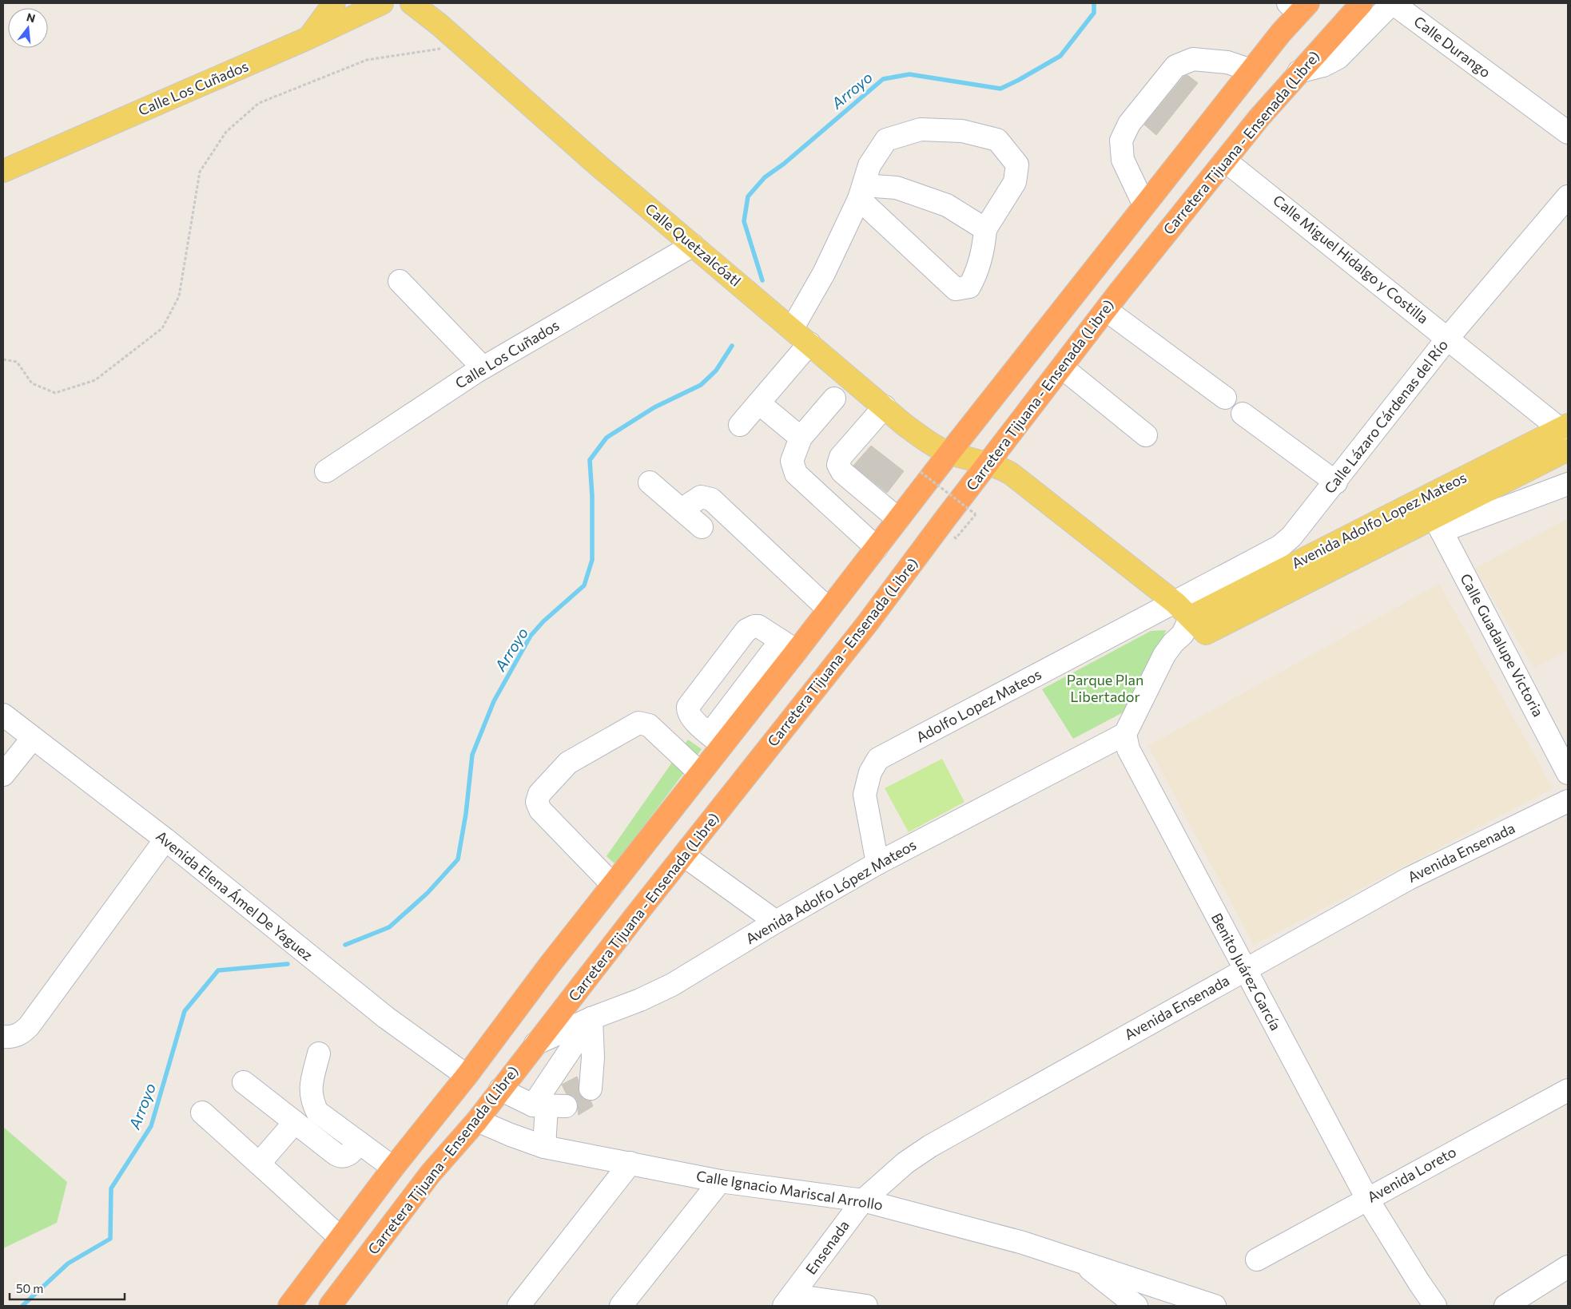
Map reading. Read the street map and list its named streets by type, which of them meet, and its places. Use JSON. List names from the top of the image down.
{
  "streets": {
    "highway": ["Carretera Tijuana - Ensenada (Libre)"],
    "main road": ["Calle Los Cuñados", "Calle Quetzalcóatl", "Avenida Adolfo Lopez Mateos"],
    "street": [
      "Calle Durango",
      "Calle Miguel Hidalgo y Costilla",
      "Calle Lázaro Cárdenas del Río",
      "Calle Guadalupe Victoria",
      "Adolfo Lopez Mateos",
      "Avenida Ensenada",
      "Avenida Adolfo López Mateos",
      "Avenida Elena Ámel De Yaguez",
      "Benito Juárez García",
      "Avenida Loreto",
      "Calle Ignacio Mariscal Arrollo",
      "Ensenada"
    ]
  },
  "crossings": [
    ["Calle Durango", "Carretera Tijuana - Ensenada (Libre)"],
    ["Calle Los Cuñados", "Calle Quetzalcóatl"],
    ["Carretera Tijuana - Ensenada (Libre)", "Calle Quetzalcóatl"],
    ["Carretera Tijuana - Ensenada (Libre)", "Calle Miguel Hidalgo y Costilla"],
    ["Carretera Tijuana - Ensenada (Libre)", "Avenida Adolfo López Mateos"],
    ["Carretera Tijuana - Ensenada (Libre)", "Calle Ignacio Mariscal Arrollo"],
    ["Calle Miguel Hidalgo y Costilla", "Calle Lázaro Cárdenas del Río"],
    ["Calle Miguel Hidalgo y Costilla", "Avenida Adolfo Lopez Mateos"],
    ["Calle Lázaro Cárdenas del Río", "Avenida Adolfo Lopez Mateos"],
    ["Calle Lázaro Cárdenas del Río", "Adolfo Lopez Mateos"],
    ["Avenida Adolfo Lopez Mateos", "Calle Guadalupe Victoria"],
    ["Avenida Adolfo Lopez Mateos", "Adolfo Lopez Mateos"],
    ["Adolfo Lopez Mateos", "Avenida Adolfo López Mateos"],
    ["Avenida Ensenada", "Benito Juárez García"],
    ["Avenida Ensenada", "Calle Ignacio Mariscal Arrollo"],
    ["Avenida Ensenada", "Ensenada"],
    ["Avenida Adolfo López Mateos", "Benito Juárez García"],
    ["Benito Juárez García", "Avenida Loreto"],
    ["Calle Ignacio Mariscal Arrollo", "Ensenada"]
  ],
  "water": ["Arroyo"],
  "parks": ["Parque Plan Libertador"],
  "scale_bar": "50 m",
  "north": "top"
}
